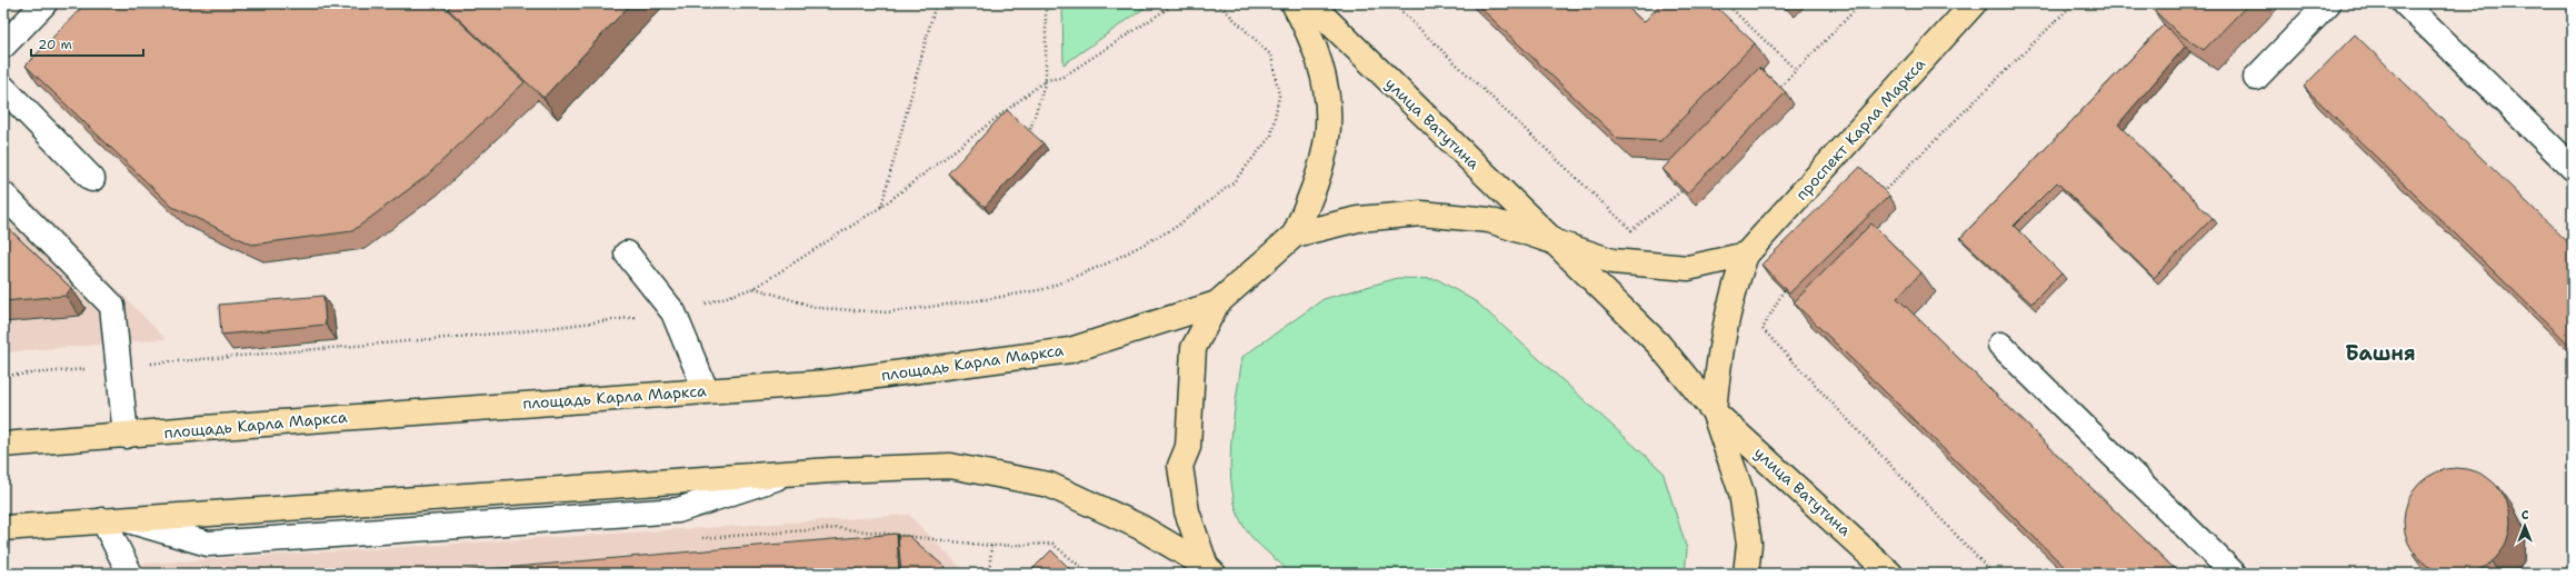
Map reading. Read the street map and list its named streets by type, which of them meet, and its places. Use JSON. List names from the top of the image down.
{
  "streets": {
    "main road": ["улица Ватутина", "проспект Карла Маркса", "площадь Карла Маркса"]
  },
  "crossings": [
    ["улица Ватутина", "площадь Карла Маркса"],
    ["проспект Карла Маркса", "площадь Карла Маркса"]
  ],
  "districts": ["Башня"],
  "scale_bar": "20 m",
  "north": "top"
}
